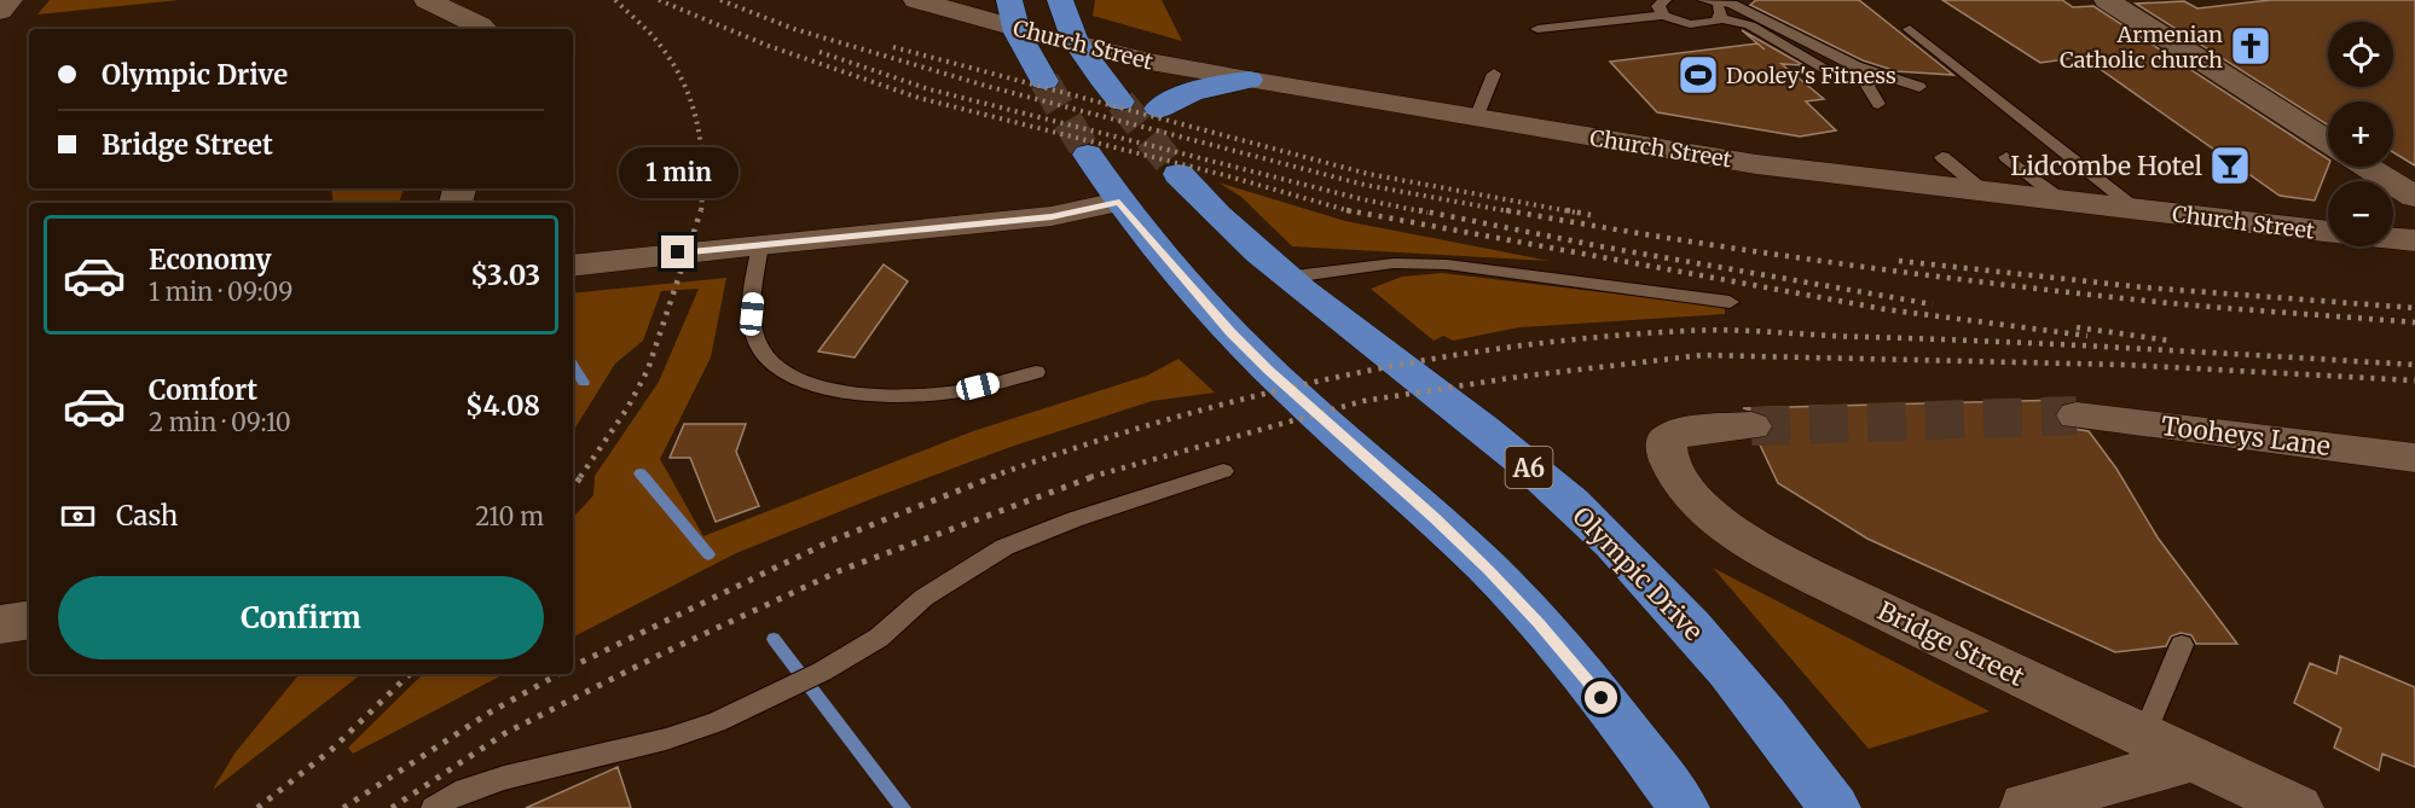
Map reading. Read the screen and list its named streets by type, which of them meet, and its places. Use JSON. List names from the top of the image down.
{
  "streets": {
    "highway": ["Church Street", "A6", "Olympic Drive"],
    "street": ["Tooheys Lane", "Bridge Street"]
  },
  "places": {
    "church": ["Armenian Catholic church"],
    "sports": ["Dooley's Fitness"],
    "bar": ["Lidcombe Hotel"]
  },
  "page": {
    "map_buttons": ["+", "−"],
    "banner": ["Olympic Drive", "Bridge Street"],
    "bubble": "1 min",
    "list": [
      {
        "name": "Economy",
        "note": "1 min · 09:09",
        "value": "$3.03"
      },
      {
        "name": "Comfort",
        "note": "2 min · 09:10",
        "value": "$4.08"
      }
    ],
    "pay": ["Cash", "210 m"],
    "buttons": "Confirm"
  }
}
